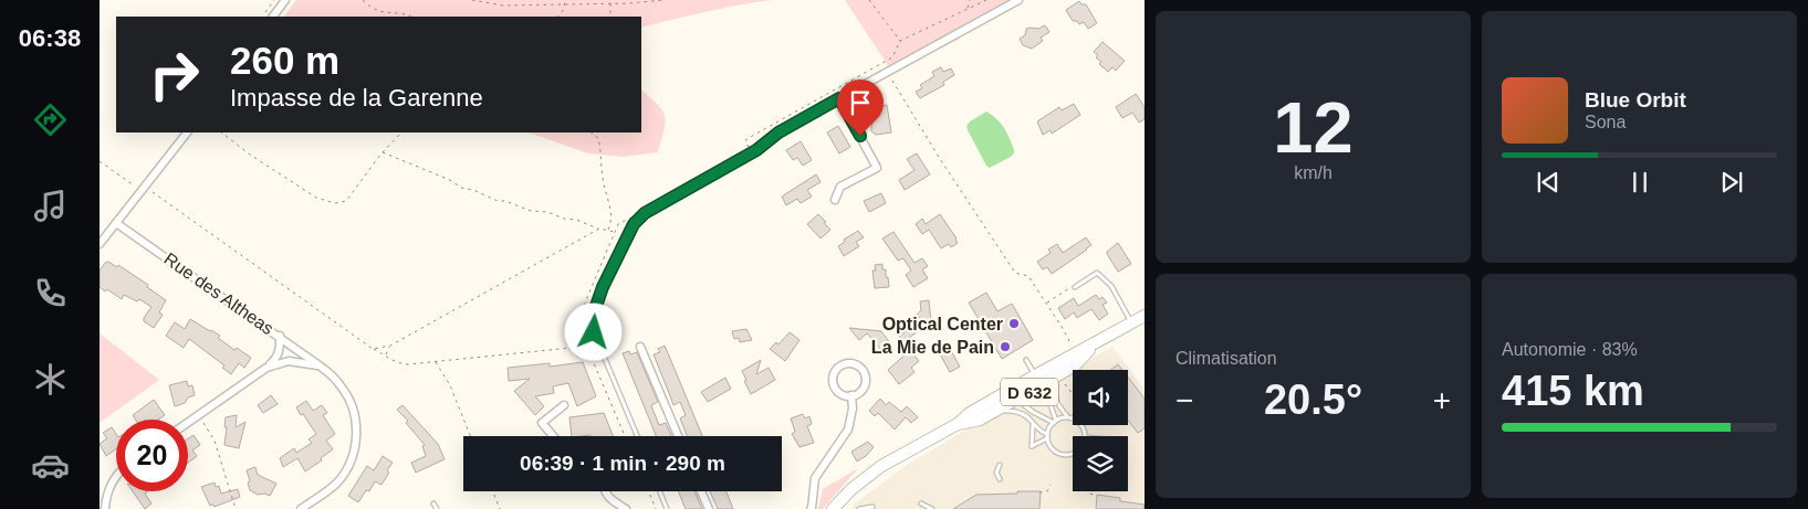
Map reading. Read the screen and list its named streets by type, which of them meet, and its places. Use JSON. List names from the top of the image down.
{
  "streets": {
    "main road": ["D 632"],
    "street": ["Rue des Altheas"]
  },
  "places": ["Optical Center", "La Mie de Pain"],
  "page": {
    "tabs": "06:38",
    "tile": [
      ["12", "km/h"],
      "Climatisation",
      ["Autonomie · 83%", "415 km"]
    ],
    "turn": ["260 m", "Impasse de la Garenne"],
    "song": ["Blue Orbit", "Sona"],
    "heat": ["−", "20.5°", "+"],
    "limit": "20",
    "trip": "06:39 · 1 min · 290 m"
  }
}
